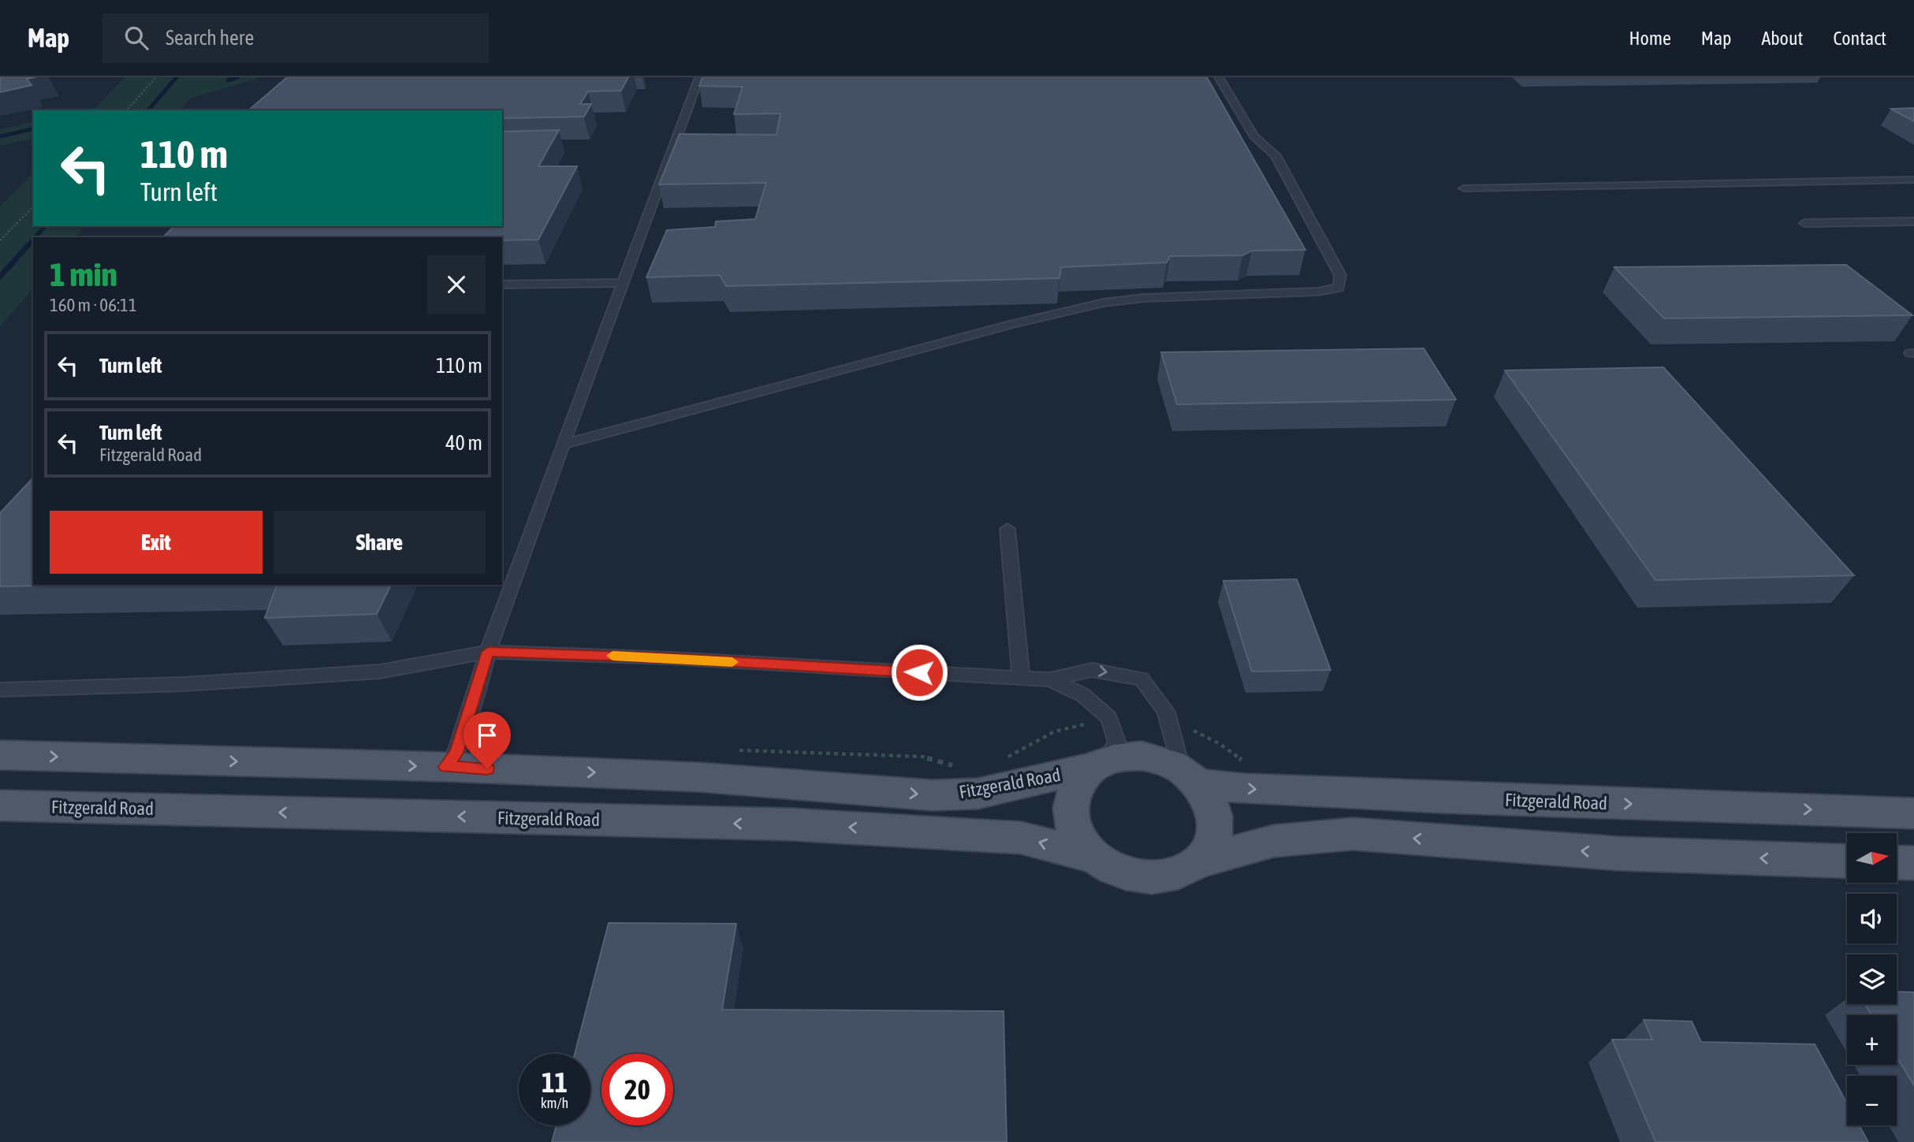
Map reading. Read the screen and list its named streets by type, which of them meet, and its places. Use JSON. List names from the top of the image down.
{
  "streets": {
    "main road": ["Fitzgerald Road"]
  },
  "north": "right",
  "page": {
    "header": "Map",
    "search": "Search here",
    "nav": [
      "Home",
      "Map",
      "About",
      "Contact"
    ],
    "turn": ["110 m", "Turn left"],
    "heading": ["1 min", "160 m · 06:11"],
    "list": [
      {
        "name": "Turn left",
        "value": "110 m"
      },
      {
        "name": "Turn left",
        "note": "Fitzgerald Road",
        "value": "40 m"
      }
    ],
    "buttons": ["Exit", "Share"],
    "map_buttons": ["+", "−"],
    "speed": "11 km/h",
    "limit": "20"
  }
}
